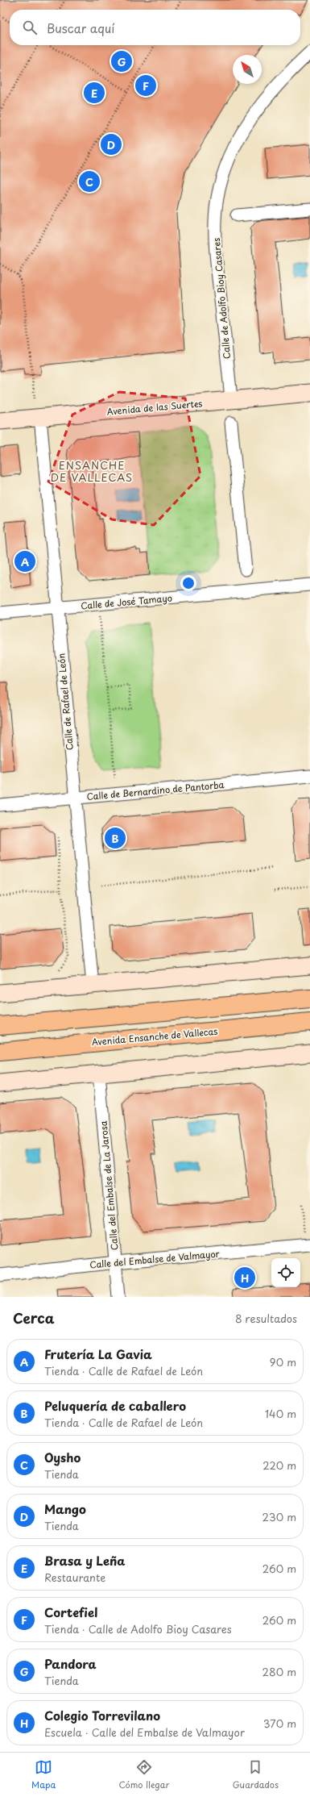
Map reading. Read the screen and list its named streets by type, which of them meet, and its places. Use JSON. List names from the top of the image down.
{
  "streets": {
    "main road": ["Avenida Ensanche de Vallecas"],
    "street": [
      "Calle de Adolfo Bioy Casares",
      "Avenida de las Suertes",
      "Calle de José Tamayo",
      "Calle de Rafael de León",
      "Calle de Bernardino de Pantorba",
      "Calle del Embalse de La Jarosa",
      "Calle del Embalse de Valmayor"
    ]
  },
  "crossings": [
    ["Calle de Adolfo Bioy Casares", "Avenida de las Suertes"],
    ["Avenida de las Suertes", "Calle de Rafael de León"],
    ["Calle de José Tamayo", "Calle de Rafael de León"],
    ["Calle de Rafael de León", "Calle de Bernardino de Pantorba"],
    ["Calle del Embalse de La Jarosa", "Calle del Embalse de Valmayor"]
  ],
  "districts": ["ENSANCHE DE VALLECAS"],
  "north": "top left",
  "page": {
    "search": "Buscar aquí",
    "pins": [
      "G",
      "F",
      "E",
      "D",
      "C",
      "A",
      "B",
      "H"
    ],
    "heading": ["Cerca", "8 resultados"],
    "list": [
      {
        "mark": "A",
        "name": "Frutería La Gavia",
        "note": "Tienda · Calle de Rafael de León",
        "value": "90 m"
      },
      {
        "mark": "B",
        "name": "Peluquería de caballero",
        "note": "Tienda · Calle de Rafael de León",
        "value": "140 m"
      },
      {
        "mark": "C",
        "name": "Oysho",
        "note": "Tienda",
        "value": "220 m"
      },
      {
        "mark": "D",
        "name": "Mango",
        "note": "Tienda",
        "value": "230 m"
      },
      {
        "mark": "E",
        "name": "Brasa y Leña",
        "note": "Restaurante",
        "value": "260 m"
      },
      {
        "mark": "F",
        "name": "Cortefiel",
        "note": "Tienda · Calle de Adolfo Bioy Casares",
        "value": "260 m"
      },
      {
        "mark": "G",
        "name": "Pandora",
        "note": "Tienda",
        "value": "280 m"
      },
      {
        "mark": "H",
        "name": "Colegio Torrevilano",
        "note": "Escuela · Calle del Embalse de Valmayor",
        "value": "370 m"
      }
    ],
    "nav": ["Mapa", "Cómo llegar", "Guardados"]
  }
}
